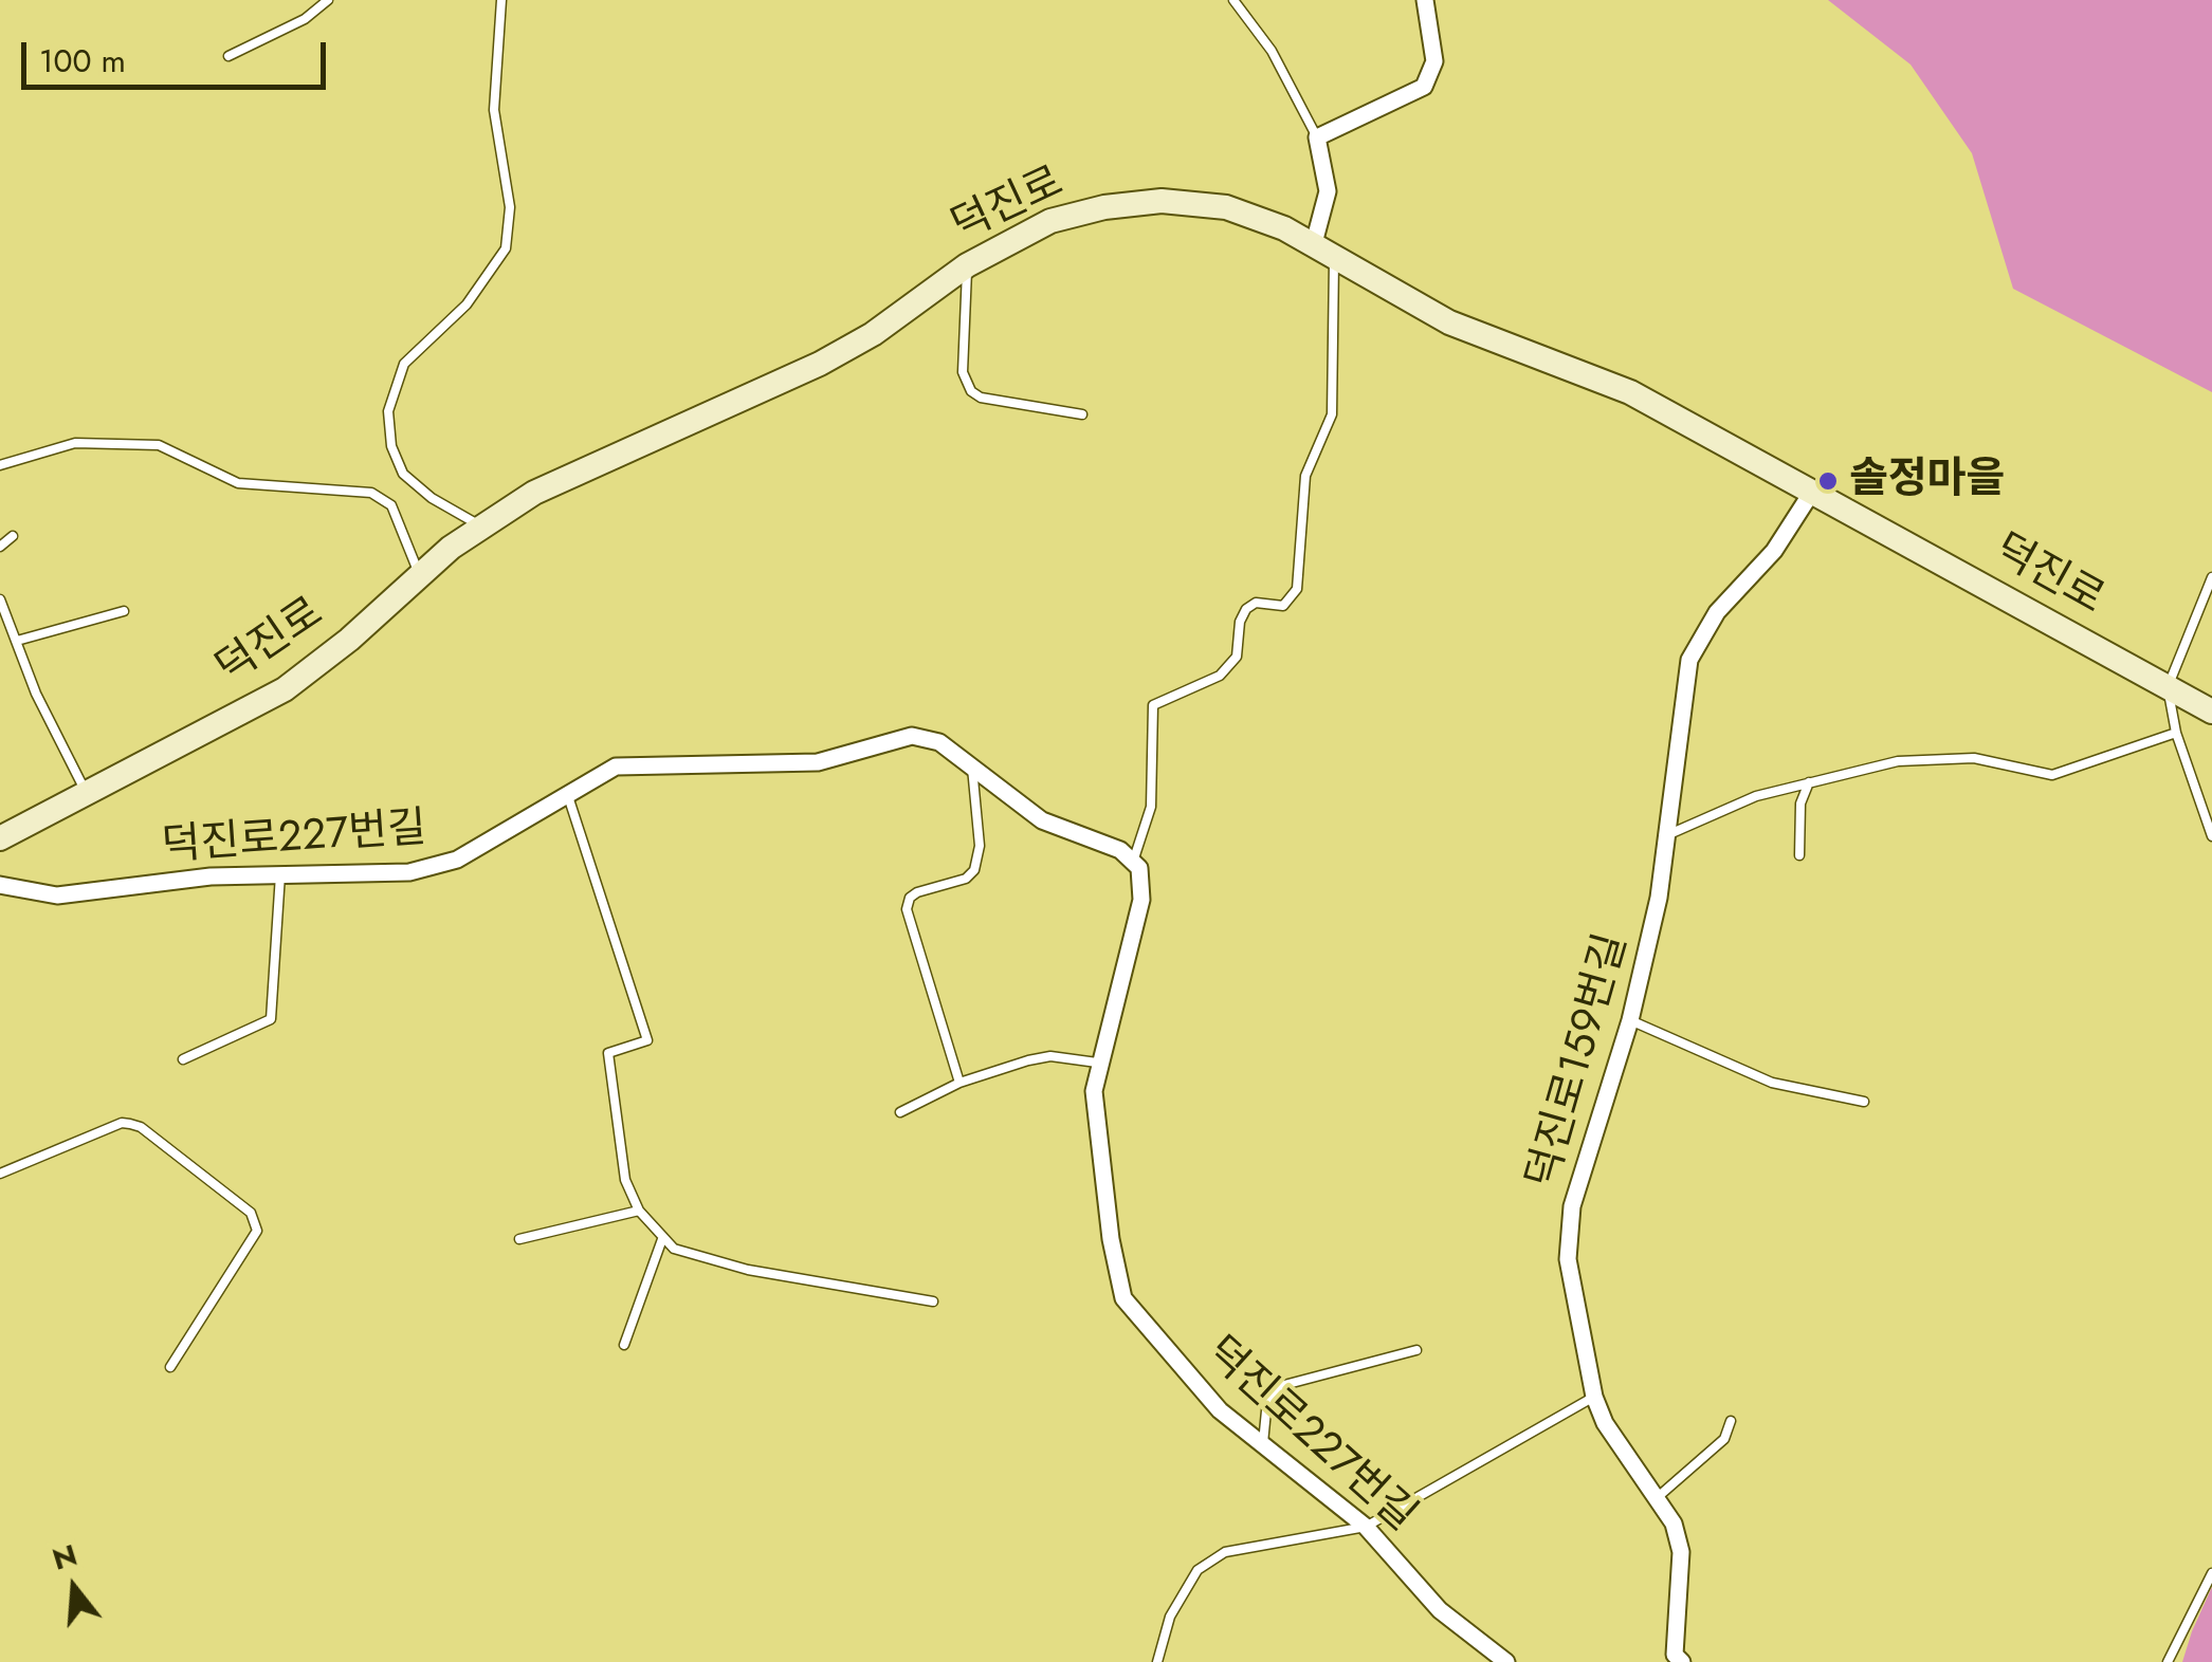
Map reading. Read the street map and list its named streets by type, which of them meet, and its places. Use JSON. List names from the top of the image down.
{
  "streets": {
    "street": ["덕진로", "덕진로227번길", "덕진로159번길"]
  },
  "crossings": [
    ["덕진로", "덕진로159번길"]
  ],
  "places": ["솔정마을"],
  "scale_bar": "100 m",
  "north": "top"
}
